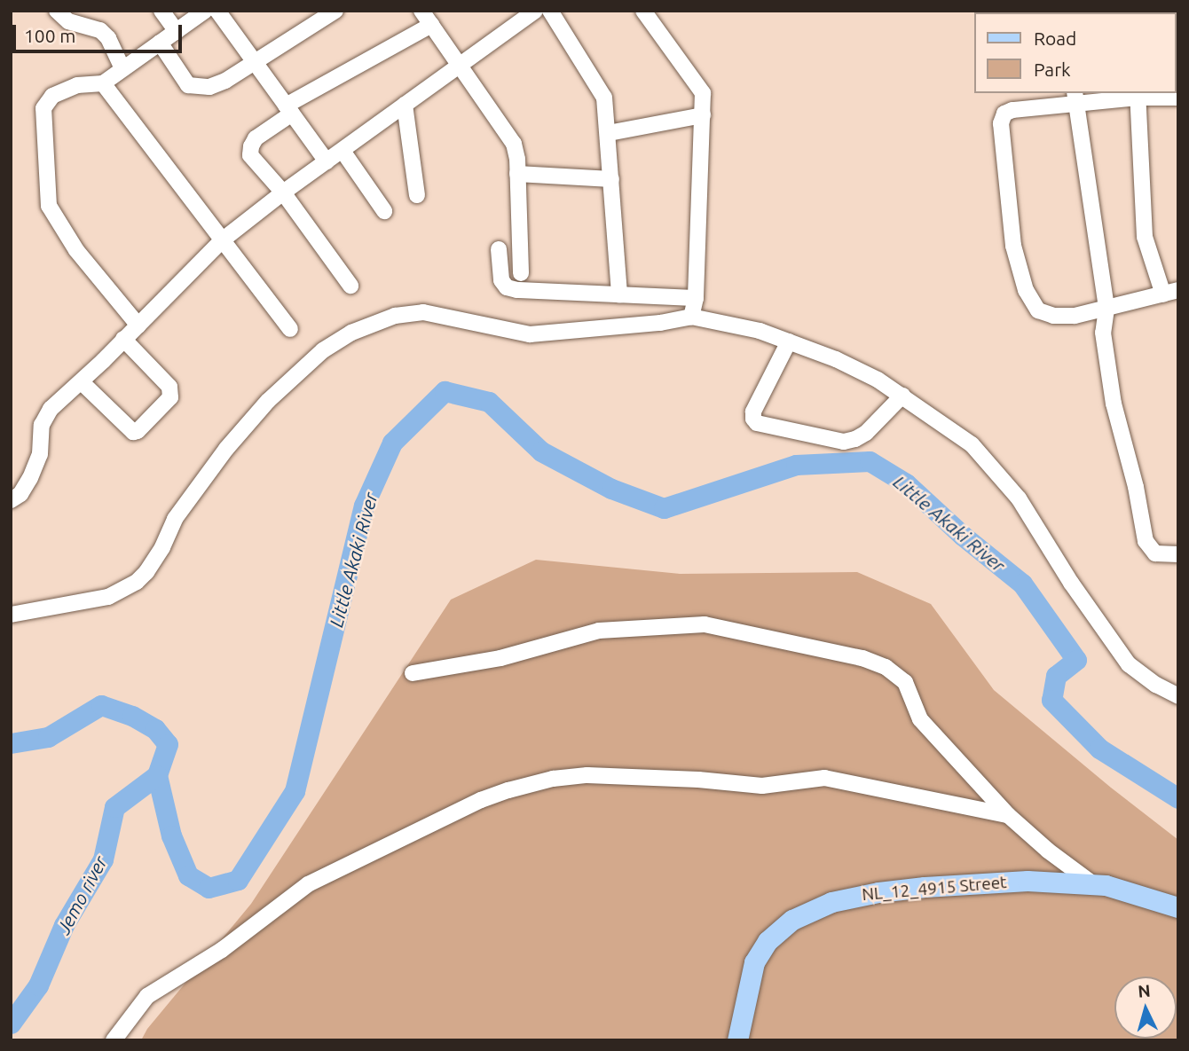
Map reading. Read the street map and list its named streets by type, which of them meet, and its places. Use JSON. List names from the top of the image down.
{
  "streets": {
    "main road": ["NL_12_4915 Street"]
  },
  "water": ["Little Akaki River", "Jemo river"],
  "legend": ["Road", "Park"],
  "scale_bar": "100 m",
  "north": "top"
}
